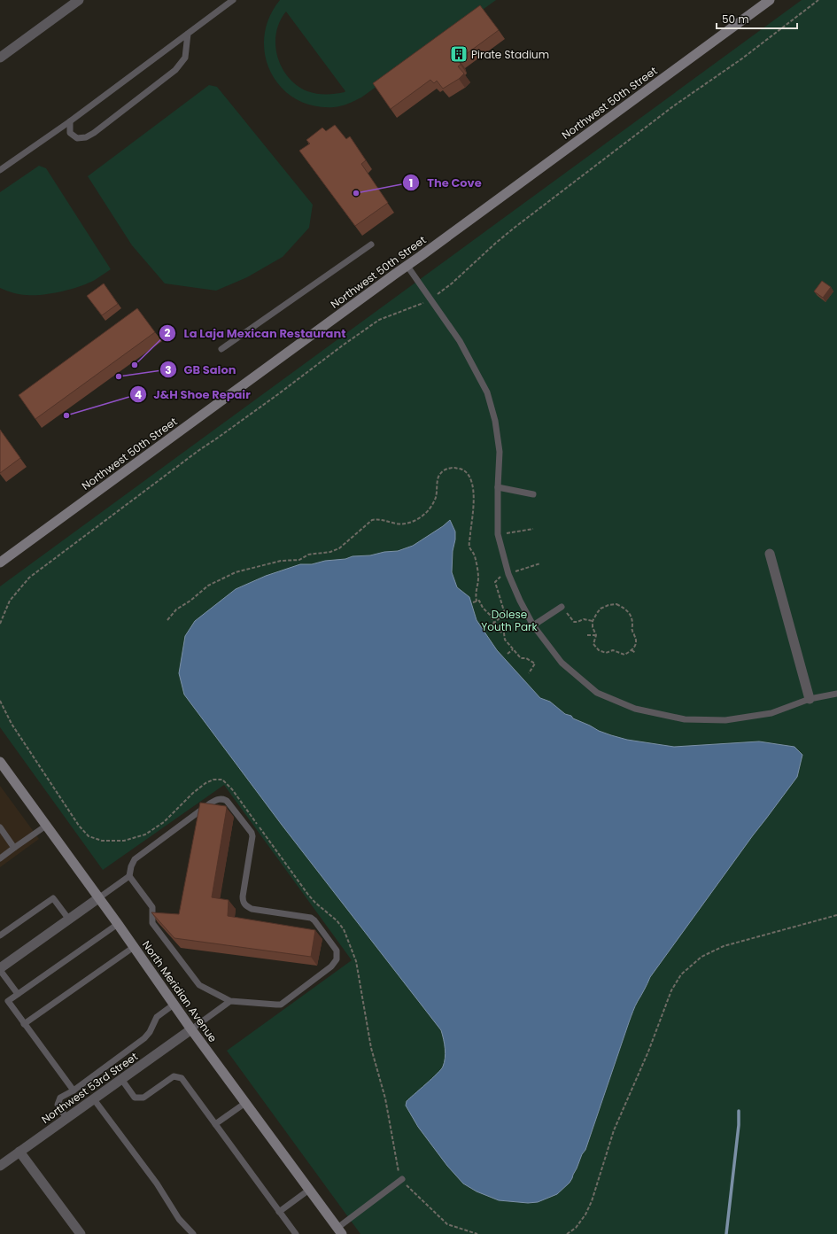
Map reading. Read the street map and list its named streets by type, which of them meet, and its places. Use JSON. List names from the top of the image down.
{
  "streets": {
    "main road": ["Northwest 50th Street", "North Meridian Avenue"],
    "street": ["Northwest 53rd Street"]
  },
  "crossings": [
    ["North Meridian Avenue", "Northwest 53rd Street"]
  ],
  "parks": ["Dolese Youth Park"],
  "places": {
    "building": ["Pirate Stadium"],
    "other": [
      "The Cove",
      "La Laja Mexican Restaurant",
      "GB Salon",
      "J&H Shoe Repair"
    ]
  },
  "scale_bar": "50 m"
}
